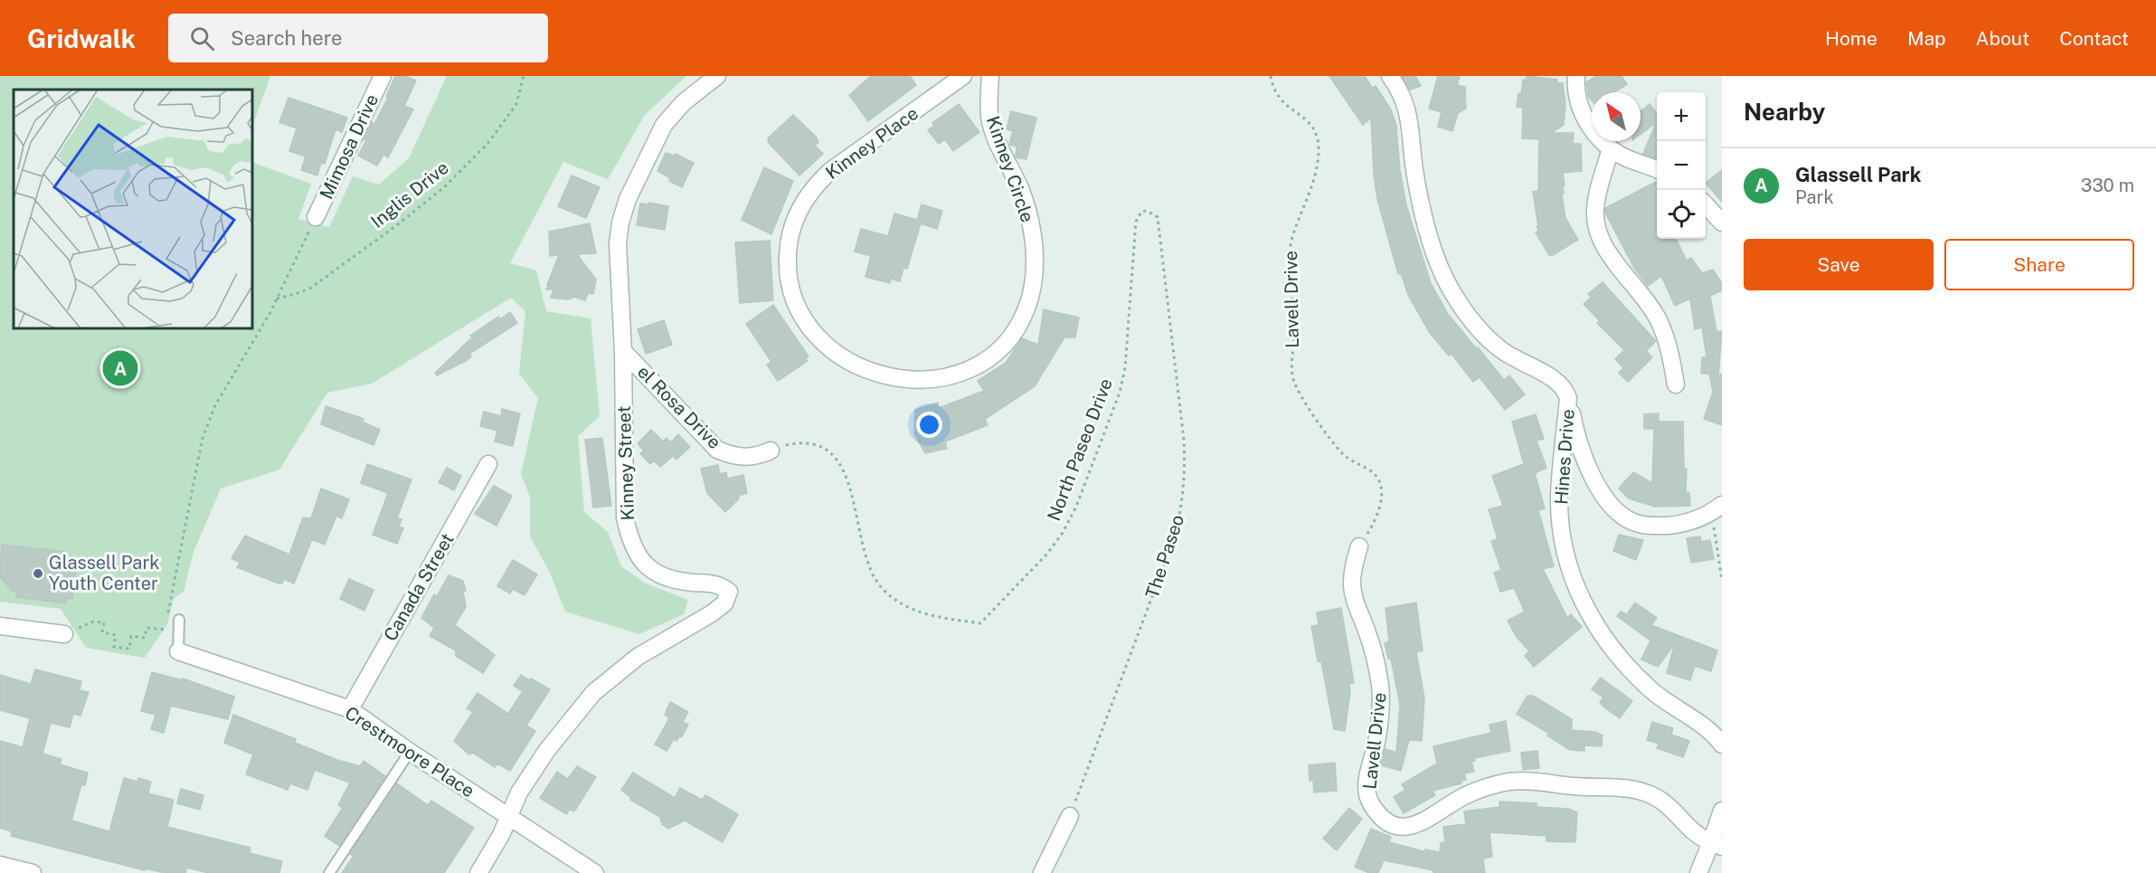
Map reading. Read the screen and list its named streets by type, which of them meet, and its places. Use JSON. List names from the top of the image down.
{
  "streets": {
    "street": [
      "Kinney Place",
      "Mimosa Drive",
      "Kinney Circle",
      "Lavell Drive",
      "el Rosa Drive",
      "Hines Drive",
      "Kinney Street",
      "Canada Street",
      "Crestmoore Place"
    ],
    "path": ["Inglis Drive", "North Paseo Drive", "The Paseo"]
  },
  "crossings": [
    ["Kinney Place", "Kinney Circle"],
    ["el Rosa Drive", "North Paseo Drive"],
    ["el Rosa Drive", "Kinney Street"],
    ["North Paseo Drive", "The Paseo"],
    ["Kinney Street", "Crestmoore Place"],
    ["Canada Street", "Crestmoore Place"]
  ],
  "places": ["Glassell Park Youth Center"],
  "north": "top left",
  "page": {
    "header": "Gridwalk",
    "search": "Search here",
    "nav": [
      "Home",
      "Map",
      "About",
      "Contact"
    ],
    "heading": "Nearby",
    "map_buttons": ["+", "−"],
    "list": [
      {
        "mark": "A",
        "name": "Glassell Park",
        "note": "Park",
        "value": "330 m"
      }
    ],
    "buttons": ["Save", "Share"],
    "pins": "A"
  }
}
